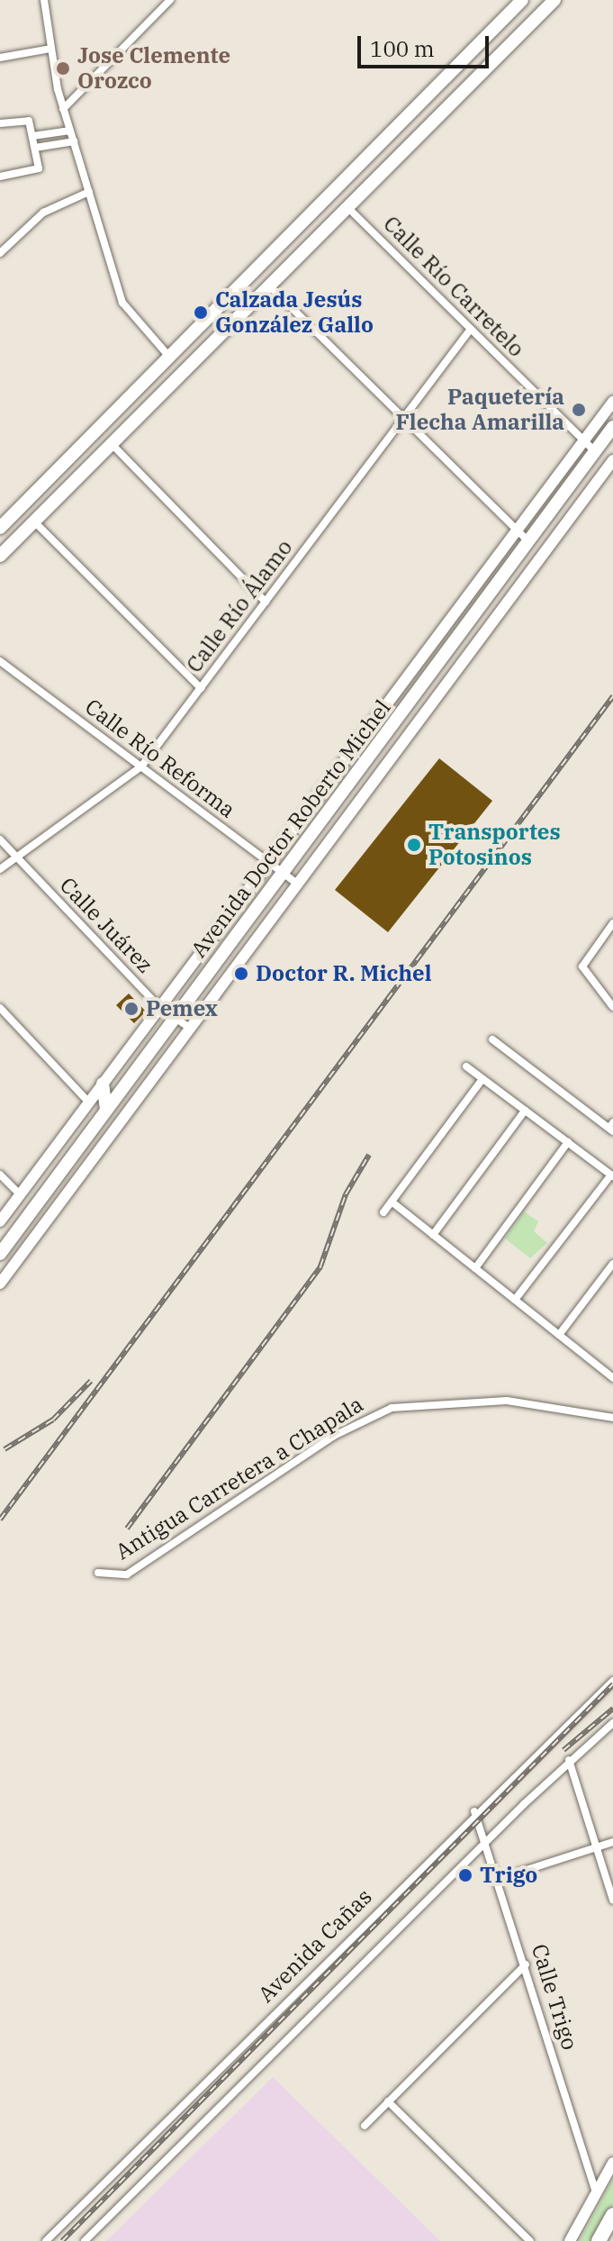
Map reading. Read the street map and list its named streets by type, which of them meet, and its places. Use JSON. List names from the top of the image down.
{
  "streets": {
    "main road": ["Avenida Doctor Roberto Michel"],
    "street": [
      "Calle Río Carretelo",
      "Calle Río Álamo",
      "Calle Río Reforma",
      "Calle Juárez",
      "Antigua Carretera a Chapala",
      "Avenida Cañas",
      "Calle Trigo"
    ]
  },
  "crossings": [
    ["Calle Río Carretelo", "Calle Río Álamo"],
    ["Calle Río Carretelo", "Avenida Doctor Roberto Michel"],
    ["Calle Río Álamo", "Calle Río Reforma"],
    ["Calle Río Álamo", "Calle Juárez"],
    ["Calle Río Reforma", "Avenida Doctor Roberto Michel"],
    ["Avenida Doctor Roberto Michel", "Calle Juárez"],
    ["Avenida Cañas", "Calle Trigo"]
  ],
  "places": [
    "Jose Clemente Orozco",
    "Calzada Jesús González Gallo",
    "Paquetería Flecha Amarilla",
    "Transportes Potosinos",
    "Doctor R. Michel",
    "Pemex",
    "Trigo"
  ],
  "scale_bar": "100 m"
}
